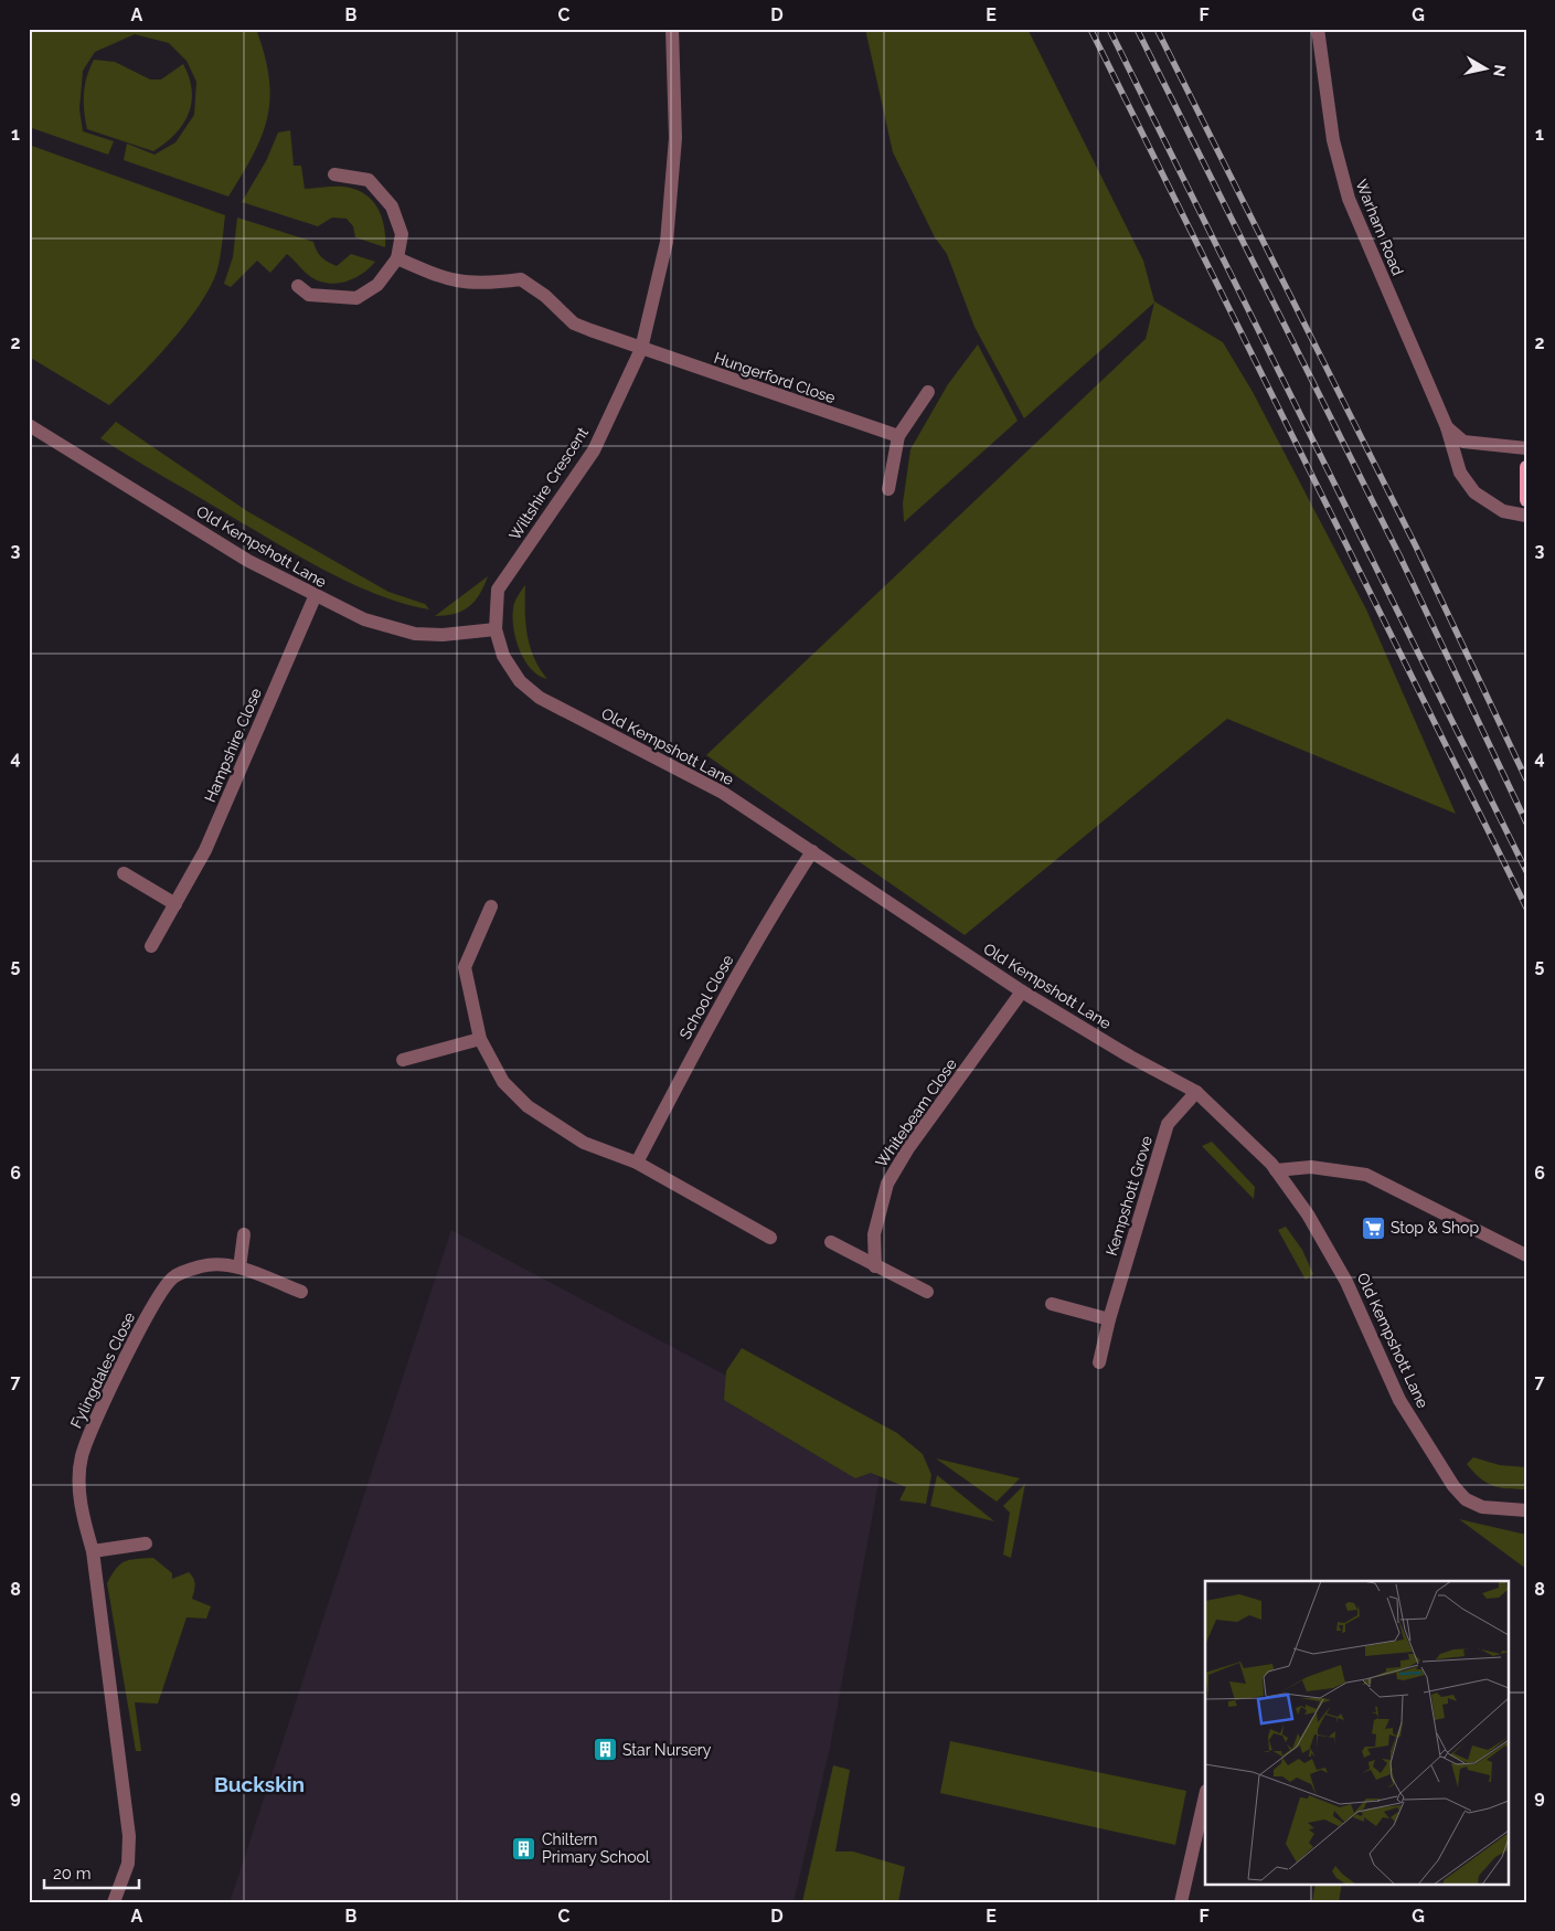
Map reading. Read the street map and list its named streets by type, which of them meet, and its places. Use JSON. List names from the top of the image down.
{
  "streets": {
    "street": [
      "Warham Road",
      "Hungerford Close",
      "Wiltshire Crescent",
      "Old Kempshott Lane",
      "Hampshire Close",
      "School Close",
      "Whitebeam Close",
      "Kempshott Grove",
      "Fylingdales Close"
    ]
  },
  "crossings": [
    ["Hungerford Close", "Wiltshire Crescent"],
    ["Wiltshire Crescent", "Old Kempshott Lane"],
    ["Old Kempshott Lane", "Hampshire Close"],
    ["Old Kempshott Lane", "School Close"],
    ["Old Kempshott Lane", "Whitebeam Close"],
    ["Old Kempshott Lane", "Kempshott Grove"]
  ],
  "districts": ["Buckskin"],
  "places": {
    "supermarket": ["Stop & Shop"],
    "building": ["Star Nursery", "Chiltern Primary School"]
  },
  "scale_bar": "20 m",
  "north": "right",
  "grid": {
    "columns": [
      "A",
      "B",
      "C",
      "D",
      "E",
      "F",
      "G"
    ],
    "rows": [
      "1",
      "2",
      "3",
      "4",
      "5",
      "6",
      "7",
      "8",
      "9"
    ]
  }
}
